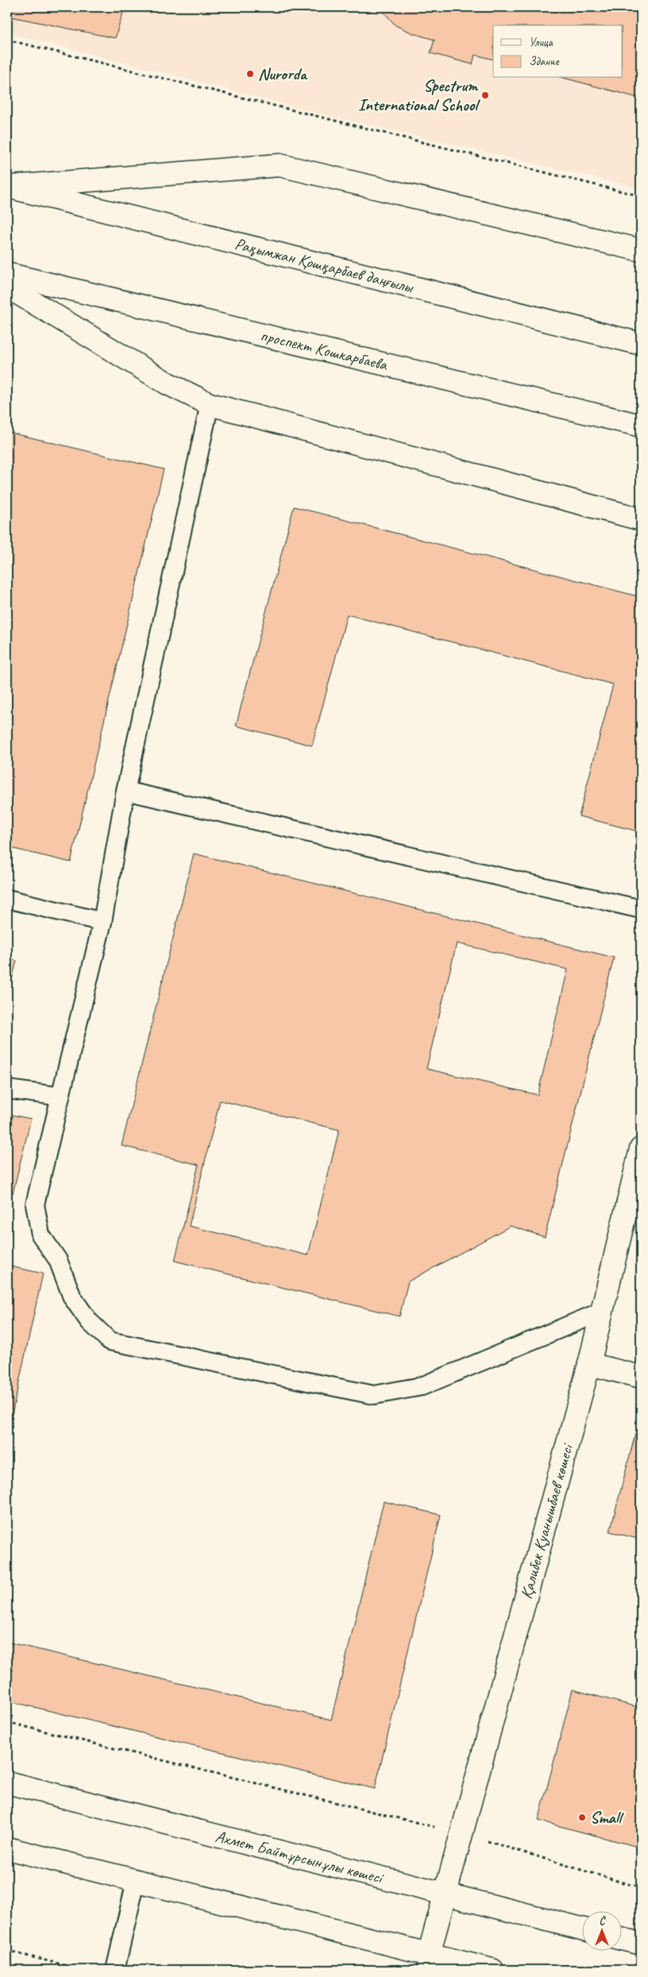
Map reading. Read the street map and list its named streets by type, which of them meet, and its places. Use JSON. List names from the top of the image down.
{
  "streets": {
    "street": [
      "Рақымжан Қошқарбаев даңғылы",
      "проспект Кошкарбаева",
      "Қалибек Қуанышбаев көшесі",
      "Ахмет Байтұрсынұлы көшесі"
    ]
  },
  "crossings": [
    ["Қалибек Қуанышбаев көшесі", "Ахмет Байтұрсынұлы көшесі"]
  ],
  "places": ["Nurorda", "Spectrum International School", "Small"],
  "legend": ["Улица", "Здание"],
  "north": "top"
}
